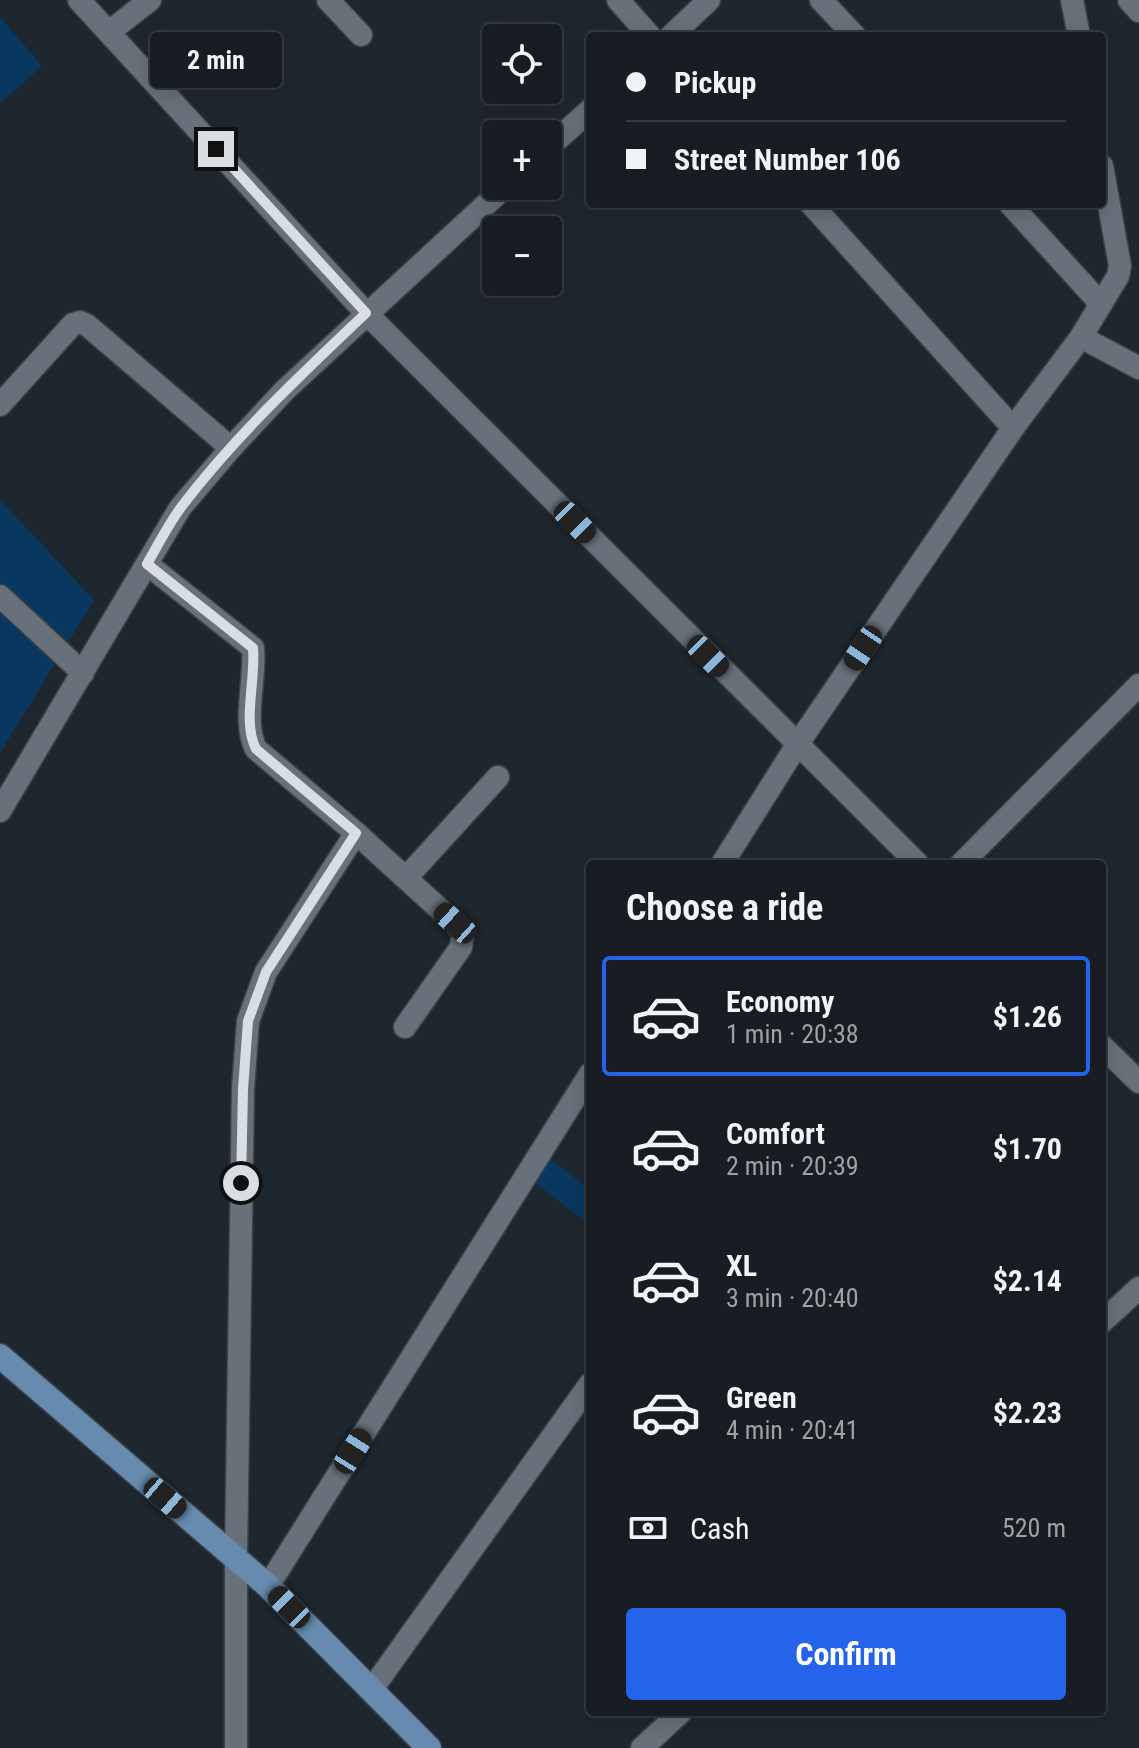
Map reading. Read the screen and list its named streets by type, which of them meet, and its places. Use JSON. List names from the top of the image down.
{
  "page": {
    "map_buttons": ["+", "−"],
    "bubble": "2 min",
    "banner": ["Pickup", "Street Number 106"],
    "heading": "Choose a ride",
    "list": [
      {
        "name": "Economy",
        "note": "1 min · 20:38",
        "value": "$1.26"
      },
      {
        "name": "Comfort",
        "note": "2 min · 20:39",
        "value": "$1.70"
      },
      {
        "name": "XL",
        "note": "3 min · 20:40",
        "value": "$2.14"
      },
      {
        "name": "Green",
        "note": "4 min · 20:41",
        "value": "$2.23"
      }
    ],
    "pay": ["Cash", "520 m"],
    "buttons": "Confirm"
  }
}
